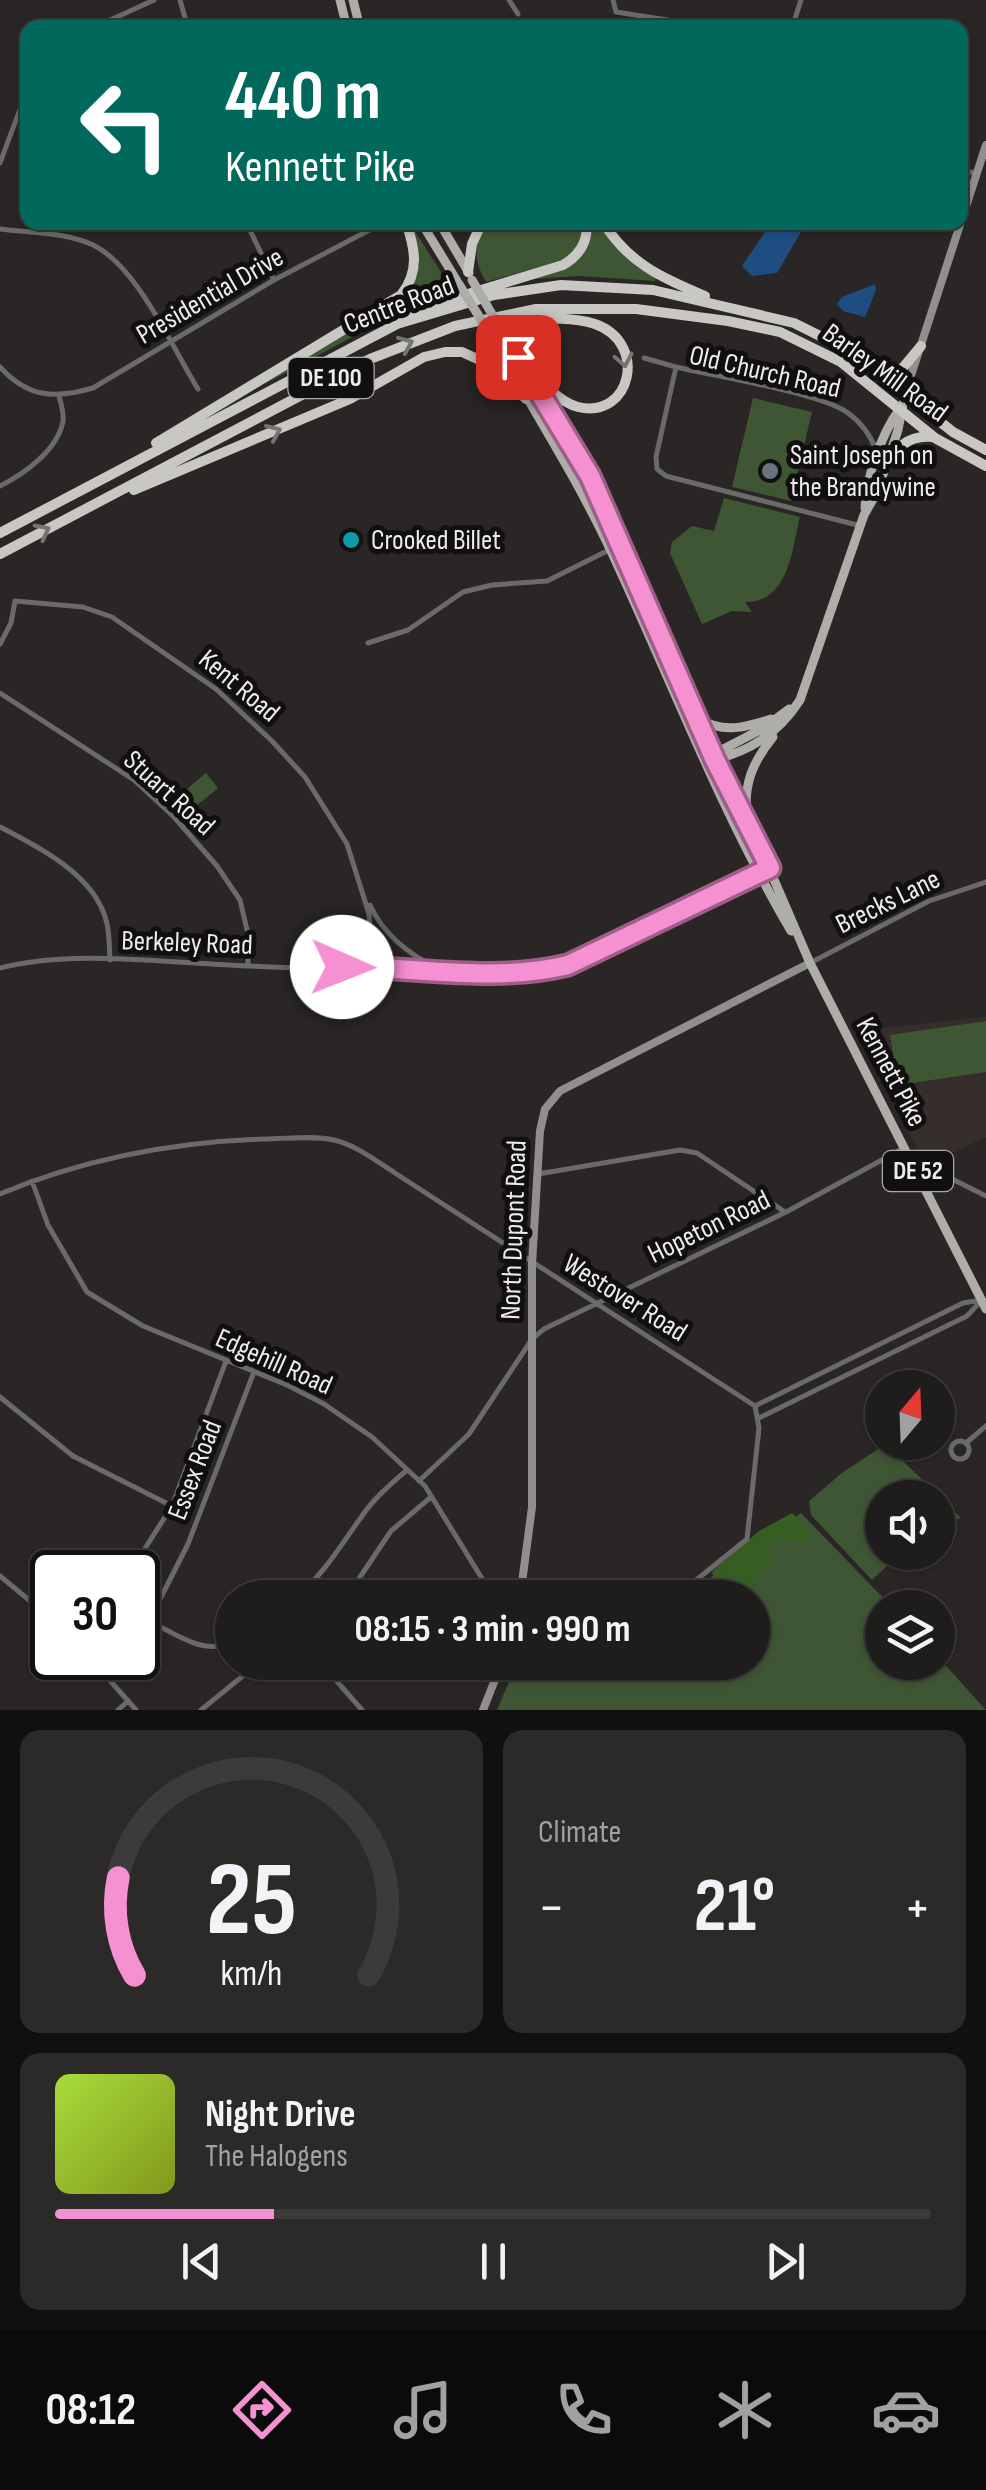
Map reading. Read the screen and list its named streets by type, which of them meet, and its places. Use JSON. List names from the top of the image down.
{
  "streets": {
    "highway": ["Centre Road", "Barley Mill Road", "DE 100"],
    "main road": ["Kennett Pike", "DE 52", "North Dupont Road"],
    "street": [
      "Presidential Drive",
      "Old Church Road",
      "Kent Road",
      "Stuart Road",
      "Brecks Lane",
      "Berkeley Road",
      "Hopeton Road",
      "Westover Road",
      "Edgehill Road",
      "Essex Road"
    ]
  },
  "crossings": [
    ["Centre Road", "Barley Mill Road"],
    ["Kent Road", "Berkeley Road"],
    ["Stuart Road", "Berkeley Road"],
    ["Brecks Lane", "Kennett Pike"],
    ["Brecks Lane", "North Dupont Road"],
    ["Berkeley Road", "Kennett Pike"],
    ["Kennett Pike", "Hopeton Road"],
    ["Kennett Pike", "North Dupont Road"],
    ["Hopeton Road", "North Dupont Road"],
    ["Hopeton Road", "Westover Road"],
    ["Hopeton Road", "Edgehill Road"],
    ["North Dupont Road", "Westover Road"],
    ["Westover Road", "Edgehill Road"],
    ["Edgehill Road", "Essex Road"]
  ],
  "places": ["Saint Joseph on the Brandywine", "Crooked Billet"],
  "north": "top",
  "page": {
    "turn": ["440 m", "Kennett Pike"],
    "limit": "30",
    "trip": "08:15 · 3 min · 990 m",
    "tile": "Climate",
    "heat": ["−", "21°", "+"],
    "song": ["Night Drive", "The Halogens"],
    "tabs": "08:12",
    "gauge": ["25", "km/h"]
  }
}
